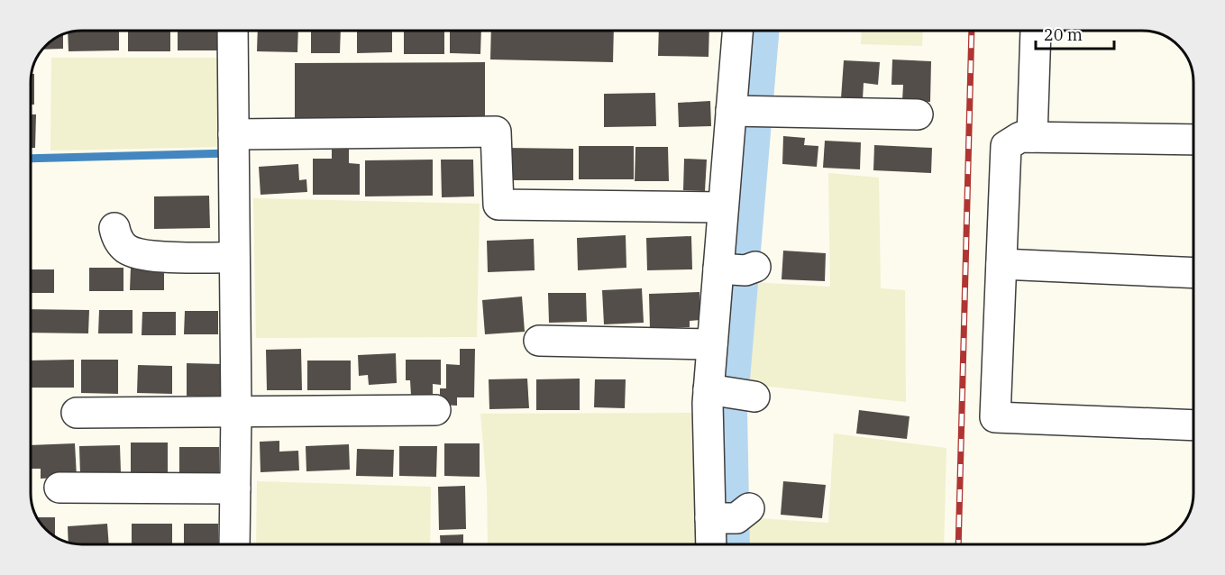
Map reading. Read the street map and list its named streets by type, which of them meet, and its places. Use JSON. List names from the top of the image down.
{
  "scale_bar": "20 m"
}
